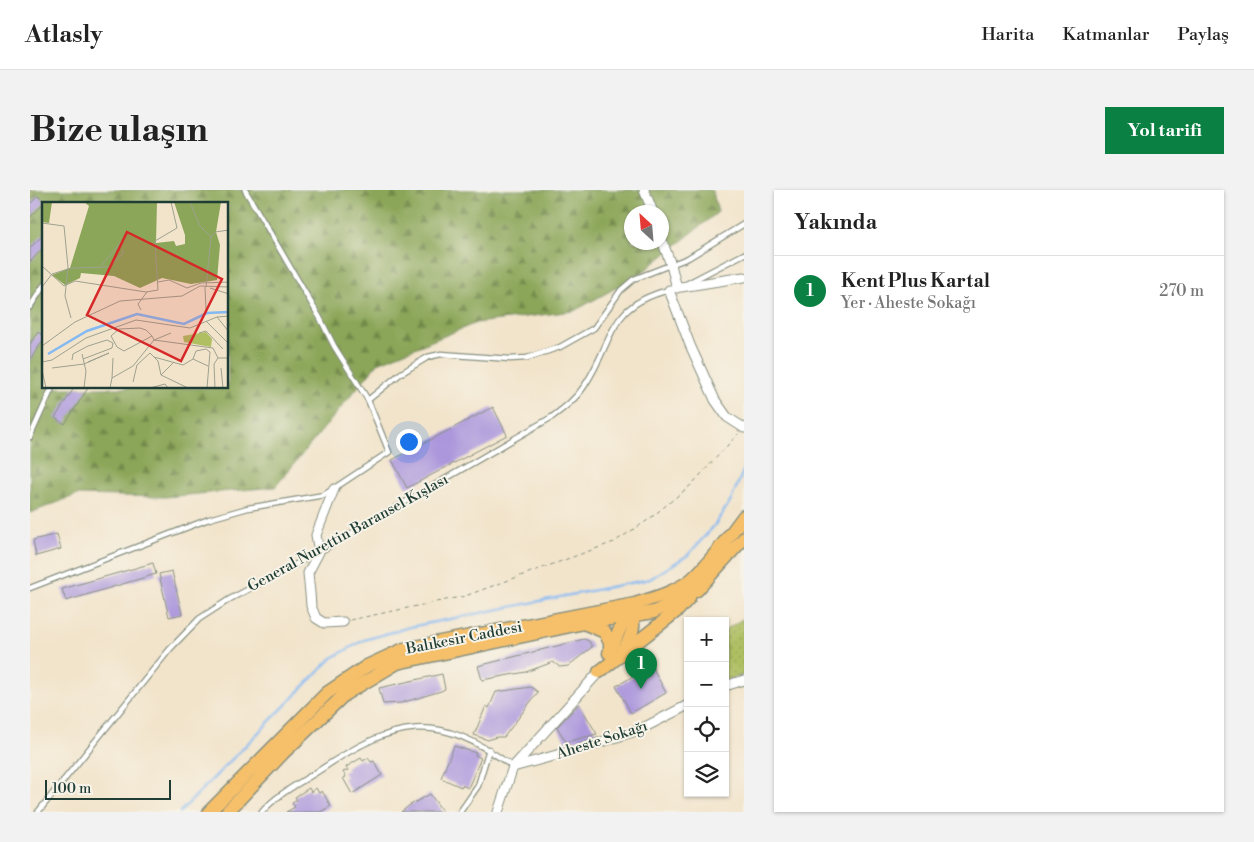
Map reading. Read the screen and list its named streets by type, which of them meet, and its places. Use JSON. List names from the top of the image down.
{
  "streets": {
    "main road": ["Balıkesir Caddesi"],
    "street": ["General Nurettin Baransel Kışlası", "Aheste Sokağı"]
  },
  "scale_bar": "100 m",
  "north": "top left",
  "page": {
    "header": "Atlasly",
    "nav": ["Harita", "Katmanlar", "Paylaş"],
    "buttons": "Yol tarifi",
    "title": "Bize ulaşın",
    "heading": "Yakında",
    "list": [
      {
        "mark": "1",
        "name": "Kent Plus Kartal",
        "note": "Yer · Aheste Sokağı",
        "value": "270 m"
      }
    ],
    "map_buttons": ["+", "−"],
    "pins": "1",
    "scale": "100 m"
  }
}
